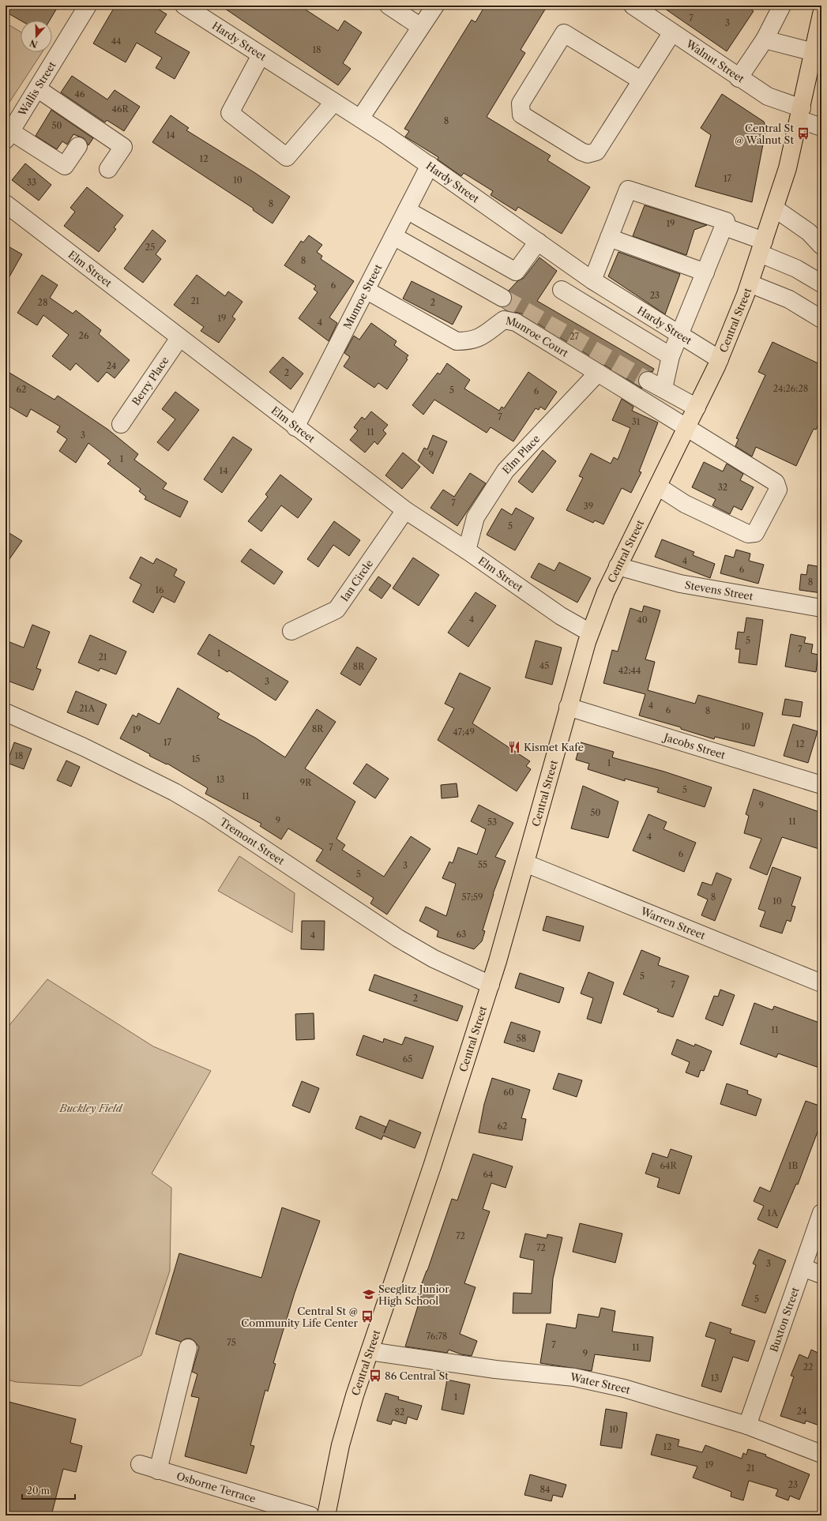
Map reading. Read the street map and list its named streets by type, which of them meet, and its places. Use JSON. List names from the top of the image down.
{
  "streets": {
    "main road": ["Central Street"],
    "street": [
      "Hardy Street",
      "Walnut Street",
      "Wallis Street",
      "Elm Street",
      "Munroe Street",
      "Munroe Court",
      "Berry Place",
      "Elm Place",
      "Ian Circle",
      "Stevens Street",
      "Jacobs Street",
      "Tremont Street",
      "Warren Street",
      "Buxton Street",
      "Water Street",
      "Osborne Terrace"
    ]
  },
  "crossings": [
    ["Hardy Street", "Munroe Street"],
    ["Hardy Street", "Central Street"],
    ["Walnut Street", "Central Street"],
    ["Elm Street", "Munroe Street"],
    ["Elm Street", "Central Street"],
    ["Elm Street", "Berry Place"],
    ["Elm Street", "Elm Place"],
    ["Elm Street", "Ian Circle"],
    ["Munroe Street", "Munroe Court"],
    ["Central Street", "Munroe Court"],
    ["Central Street", "Stevens Street"],
    ["Central Street", "Jacobs Street"],
    ["Central Street", "Tremont Street"],
    ["Central Street", "Warren Street"],
    ["Central Street", "Water Street"],
    ["Munroe Court", "Elm Place"],
    ["Buxton Street", "Water Street"]
  ],
  "parks": ["Buckley Field"],
  "places": {
    "bus stop": ["Central St @ Walnut St", "Central St @ Community Life Center", "86 Central St"],
    "restaurant": ["Kismet Kafe"],
    "school or university": ["Seeglitz Junior High School"]
  },
  "house_numbers": [
    "7",
    "3",
    "44",
    "18",
    "46",
    "46R",
    "8",
    "50",
    "14",
    "12",
    "17",
    "10",
    "33",
    "8",
    "19",
    "25",
    "8",
    "6",
    "23",
    "21",
    "28",
    "2",
    "19",
    "4",
    "26",
    "27",
    "24",
    "2",
    "24;26;28",
    "62",
    "5",
    "6",
    "7",
    "31",
    "11",
    "3",
    "9",
    "1",
    "14",
    "32",
    "7",
    "39",
    "5",
    "4",
    "6",
    "8",
    "16",
    "4",
    "40",
    "5",
    "7",
    "1",
    "21",
    "45",
    "8R",
    "42;44",
    "3",
    "4",
    "21A",
    "6",
    "8",
    "10",
    "8R",
    "19",
    "47;49",
    "17",
    "12",
    "18",
    "15",
    "1",
    "13",
    "9R",
    "5",
    "11",
    "9",
    "50",
    "9",
    "11",
    "53",
    "4",
    "7",
    "6",
    "55",
    "3",
    "5",
    "57;59",
    "8",
    "10",
    "63",
    "4",
    "5",
    "7",
    "2",
    "11",
    "58",
    "65",
    "60",
    "62",
    "64R",
    "1B",
    "64",
    "1A",
    "72",
    "72",
    "3",
    "5",
    "76;78",
    "75",
    "7",
    "11",
    "9",
    "22",
    "13",
    "1",
    "24",
    "82",
    "10",
    "12",
    "19",
    "21",
    "23",
    "84"
  ],
  "scale_bar": "20 m",
  "north": "bottom"
}
